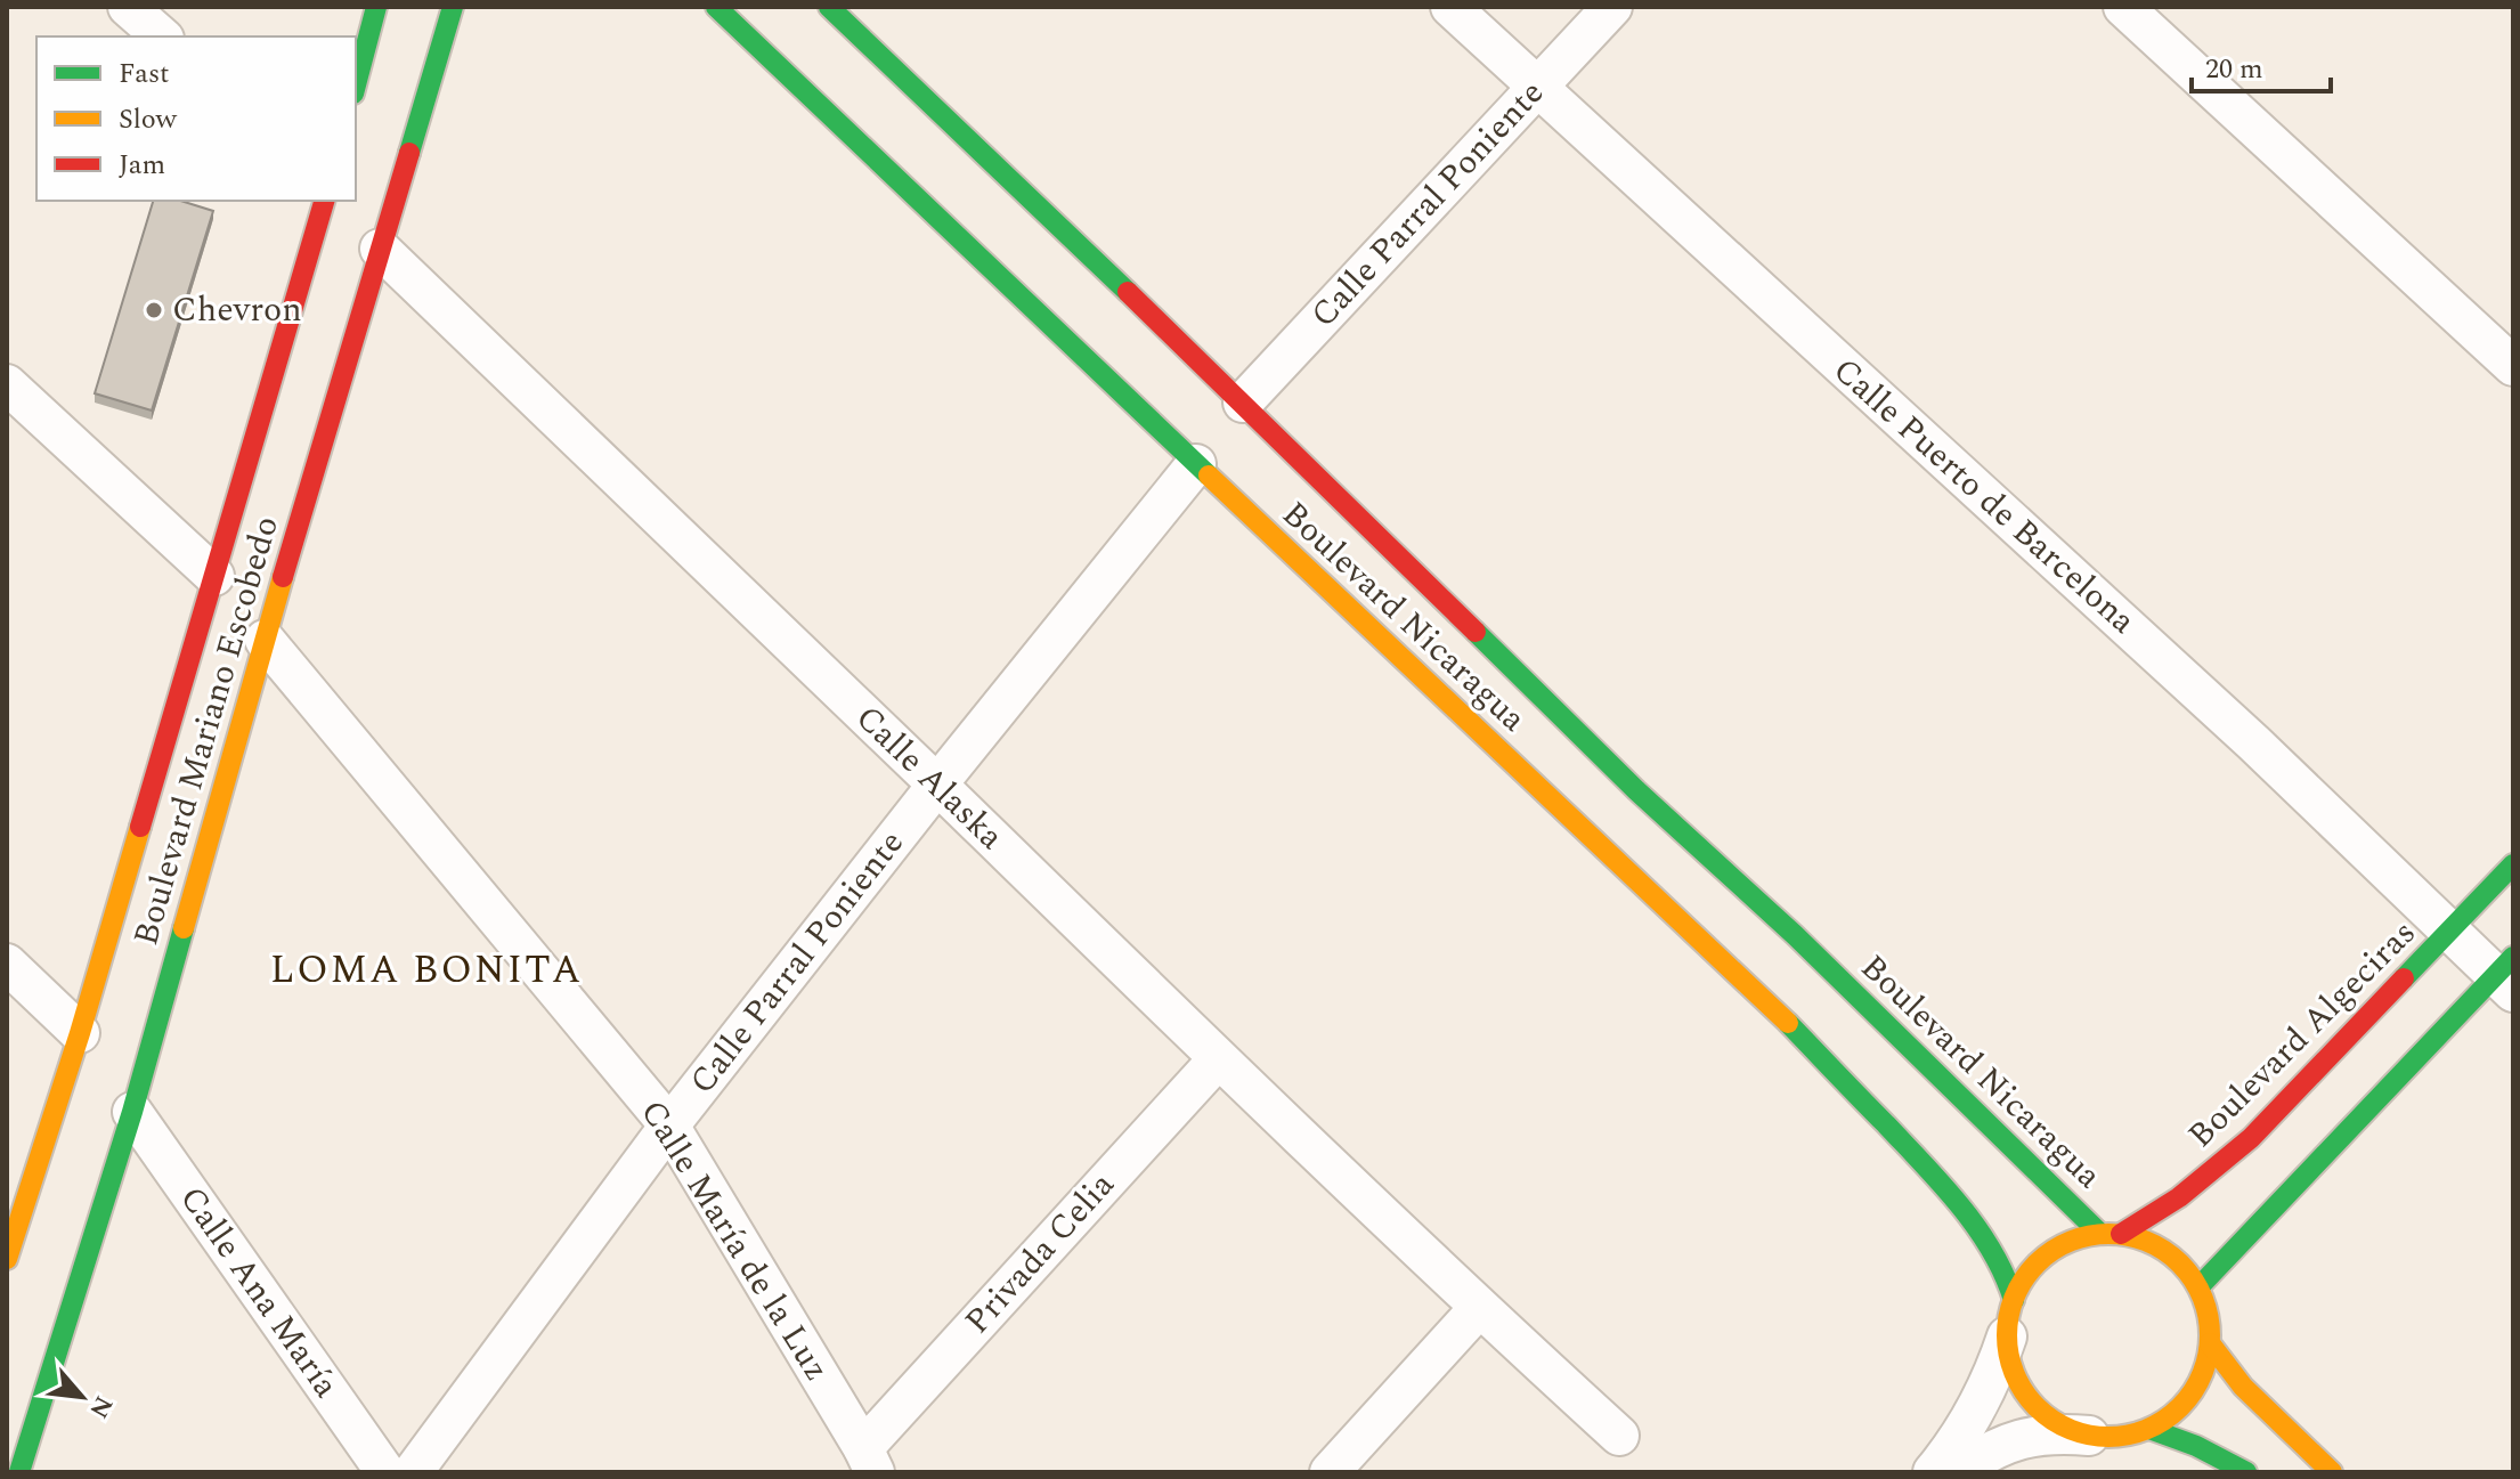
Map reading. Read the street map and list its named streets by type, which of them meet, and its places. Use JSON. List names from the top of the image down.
{
  "streets": {
    "street": [
      "Calle Parral Poniente",
      "Calle Puerto de Barcelona",
      "Boulevard Nicaragua",
      "Boulevard Mariano Escobedo",
      "Calle Alaska",
      "Boulevard Algeciras",
      "Calle María de la Luz",
      "Privada Celia",
      "Calle Ana María"
    ]
  },
  "crossings": [
    ["Calle Parral Poniente", "Calle Puerto de Barcelona"],
    ["Calle Parral Poniente", "Boulevard Nicaragua"],
    ["Calle Parral Poniente", "Calle Alaska"],
    ["Calle Parral Poniente", "Calle María de la Luz"],
    ["Calle Puerto de Barcelona", "Boulevard Algeciras"],
    ["Boulevard Nicaragua", "Boulevard Algeciras"],
    ["Boulevard Mariano Escobedo", "Calle Alaska"],
    ["Boulevard Mariano Escobedo", "Calle María de la Luz"],
    ["Boulevard Mariano Escobedo", "Calle Ana María"],
    ["Calle Alaska", "Privada Celia"],
    ["Calle María de la Luz", "Privada Celia"]
  ],
  "districts": ["LOMA BONITA"],
  "places": ["Chevron"],
  "legend": ["Fast", "Slow", "Jam"],
  "scale_bar": "20 m",
  "north": "bottom right"
}
